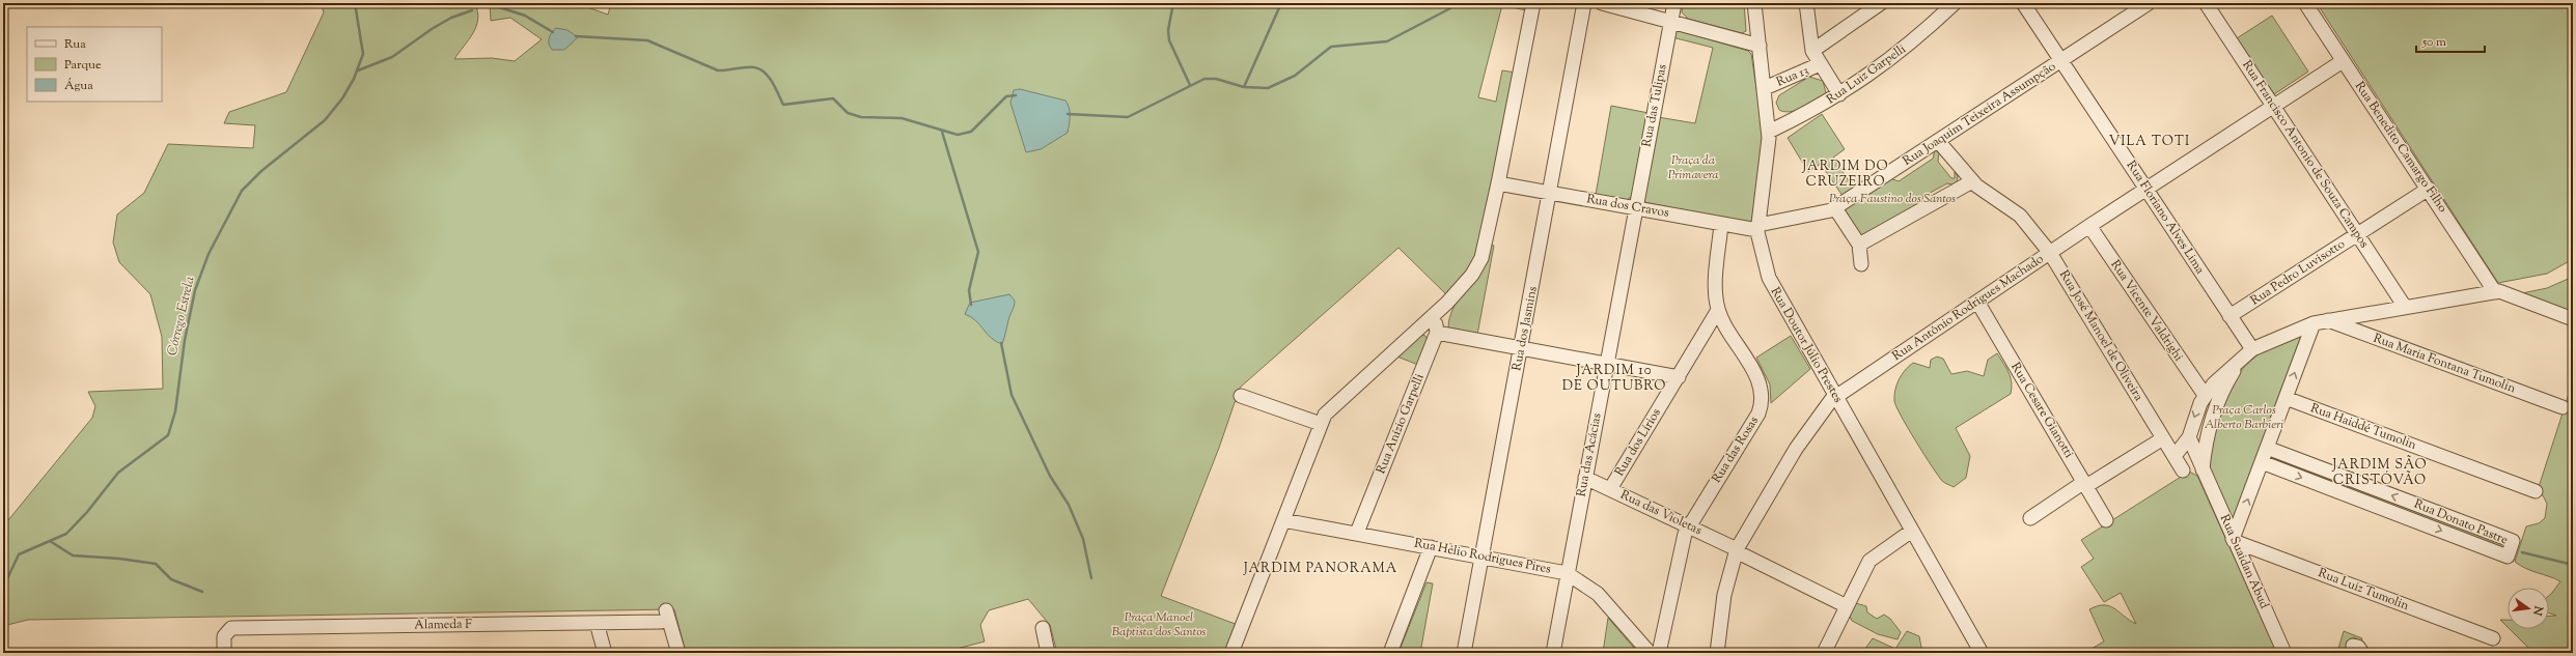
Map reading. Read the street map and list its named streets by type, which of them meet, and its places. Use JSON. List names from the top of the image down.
{
  "streets": {
    "street": [
      "Rua Luiz Garpelli",
      "Rua 13",
      "Rua das Tulipas",
      "Rua Joaquim Teixeira Assumpção",
      "Rua Benedito Camargo Filho",
      "Rua Francisco Antonio de Souza Campos",
      "Rua dos Cravos",
      "Rua Floriano Alves Lima",
      "Rua Pedro Luvisotto",
      "Rua Antônio Rodrigues Machado",
      "Rua Vicente Valdrighi",
      "Rua dos Jasmins",
      "Rua José Manoel de Oliveira",
      "Rua Doutor Júlio Prestes",
      "Rua Maria Fontana Tumolin",
      "Rua Cesare Gianotti",
      "Rua Anízio Garpelli",
      "Rua Haiddé Tumolin",
      "Rua dos Lírios",
      "Rua das Rosas",
      "Rua das Acácias",
      "Rua das Violetas",
      "Rua Donato Pastre",
      "Rua Hélio Rodrigues Pires",
      "Rua Suaidan Abud",
      "Rua Luiz Tumolin",
      "Alameda F"
    ]
  },
  "crossings": [
    ["Rua Luiz Garpelli", "Rua Doutor Júlio Prestes"],
    ["Rua 13", "Rua Doutor Júlio Prestes"],
    ["Rua das Tulipas", "Rua dos Cravos"],
    ["Rua das Tulipas", "Rua das Acácias"],
    ["Rua Joaquim Teixeira Assumpção", "Rua dos Cravos"],
    ["Rua Joaquim Teixeira Assumpção", "Rua Floriano Alves Lima"],
    ["Rua Joaquim Teixeira Assumpção", "Rua José Manoel de Oliveira"],
    ["Rua Joaquim Teixeira Assumpção", "Rua Doutor Júlio Prestes"],
    ["Rua Benedito Camargo Filho", "Rua Pedro Luvisotto"],
    ["Rua Benedito Camargo Filho", "Rua Antônio Rodrigues Machado"],
    ["Rua Francisco Antonio de Souza Campos", "Rua Pedro Luvisotto"],
    ["Rua Francisco Antonio de Souza Campos", "Rua Antônio Rodrigues Machado"],
    ["Rua dos Cravos", "Rua dos Jasmins"],
    ["Rua dos Cravos", "Rua Doutor Júlio Prestes"],
    ["Rua dos Cravos", "Rua das Rosas"],
    ["Rua dos Cravos", "Rua das Acácias"],
    ["Rua Floriano Alves Lima", "Rua Pedro Luvisotto"],
    ["Rua Floriano Alves Lima", "Rua Antônio Rodrigues Machado"],
    ["Rua Antônio Rodrigues Machado", "Rua Vicente Valdrighi"],
    ["Rua Antônio Rodrigues Machado", "Rua José Manoel de Oliveira"],
    ["Rua Antônio Rodrigues Machado", "Rua Doutor Júlio Prestes"],
    ["Rua Antônio Rodrigues Machado", "Rua Cesare Gianotti"],
    ["Rua Antônio Rodrigues Machado", "Rua das Violetas"],
    ["Rua dos Jasmins", "Rua Hélio Rodrigues Pires"],
    ["Rua Anízio Garpelli", "Rua Hélio Rodrigues Pires"],
    ["Rua dos Lírios", "Rua das Rosas"],
    ["Rua dos Lírios", "Rua das Violetas"],
    ["Rua das Rosas", "Rua das Violetas"],
    ["Rua das Acácias", "Rua das Violetas"],
    ["Rua das Acácias", "Rua Hélio Rodrigues Pires"],
    ["Rua Suaidan Abud", "Rua Luiz Tumolin"]
  ],
  "districts": [
    "VILA TOTI",
    "JARDIM DO CRUZEIRO",
    "JARDIM 10 DE OUTUBRO",
    "JARDIM SÃO CRISTÓVÃO",
    "JARDIM PANORAMA"
  ],
  "water": ["Córrego Estrela"],
  "parks": [
    "Praça da Primavera",
    "Praça Faustino dos Santos",
    "Praça Carlos Alberto Barbieri",
    "Praça Manoel Baptista dos Santos"
  ],
  "legend": ["Rua", "Parque", "Água"],
  "scale_bar": "50 m",
  "north": "right"
}
